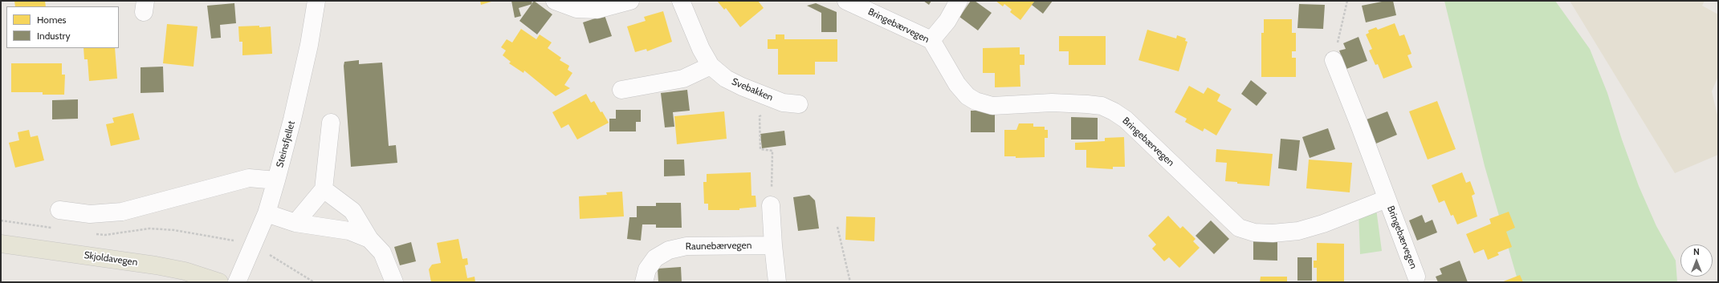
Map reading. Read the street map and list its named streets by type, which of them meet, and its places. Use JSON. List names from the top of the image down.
{
  "streets": {
    "main road": ["Skjoldavegen"],
    "street": [
      "Bringebærvegen",
      "Svebakken",
      "Steinsfjellet",
      "Raunebærvegen"
    ]
  },
  "legend": ["Homes", "Industry"],
  "north": "top"
}
